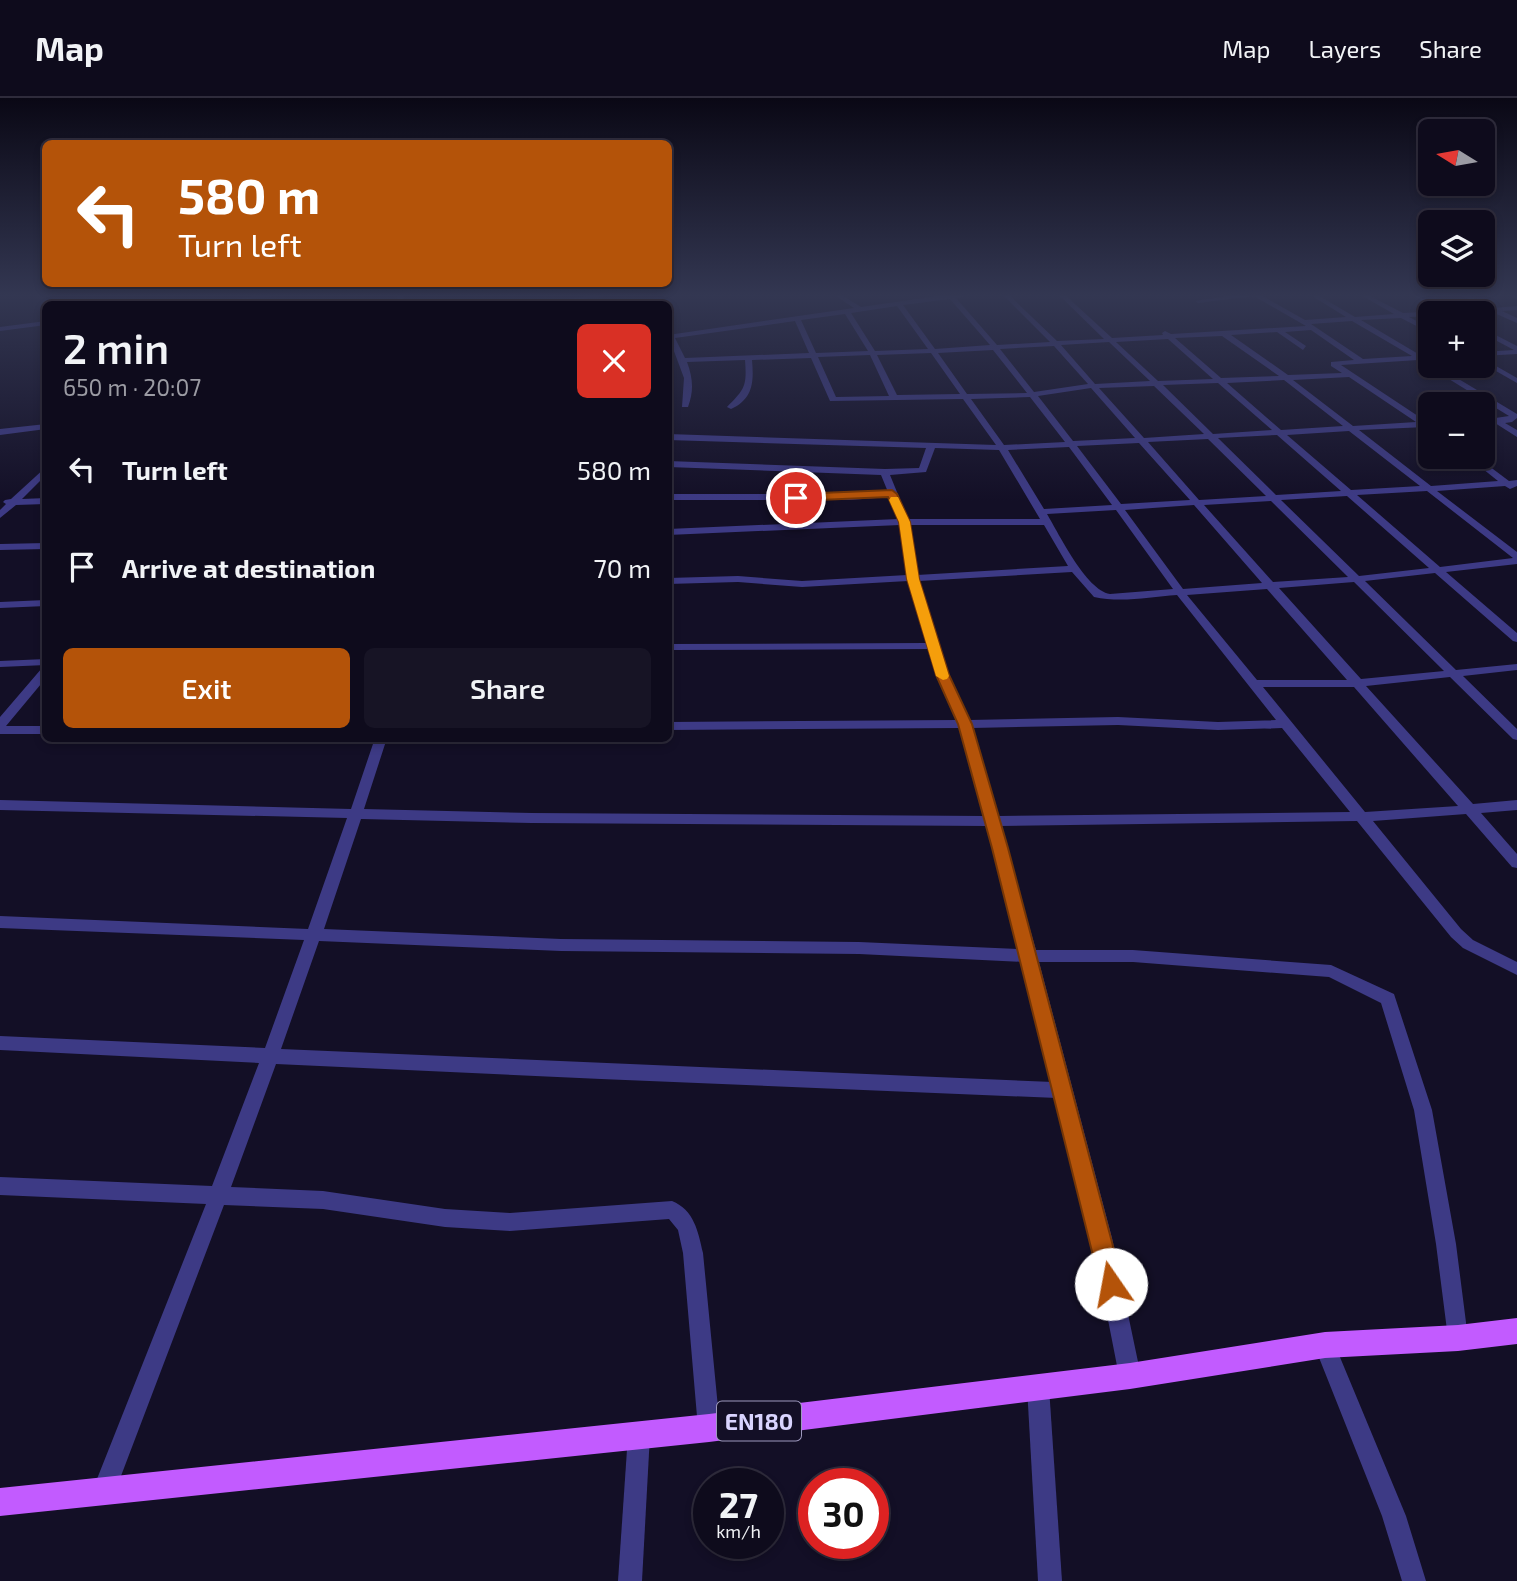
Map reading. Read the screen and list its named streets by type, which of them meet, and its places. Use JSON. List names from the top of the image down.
{
  "streets": {
    "main road": ["EN180"]
  },
  "north": "left",
  "page": {
    "header": "Map",
    "nav": ["Map", "Layers", "Share"],
    "map_buttons": ["+", "−"],
    "turn": ["580 m", "Turn left"],
    "heading": ["2 min", "650 m · 20:07"],
    "list": [
      {
        "name": "Turn left",
        "value": "580 m"
      },
      {
        "name": "Arrive at destination",
        "value": "70 m"
      }
    ],
    "buttons": ["Exit", "Share"],
    "speed": "27 km/h",
    "limit": "30"
  }
}
